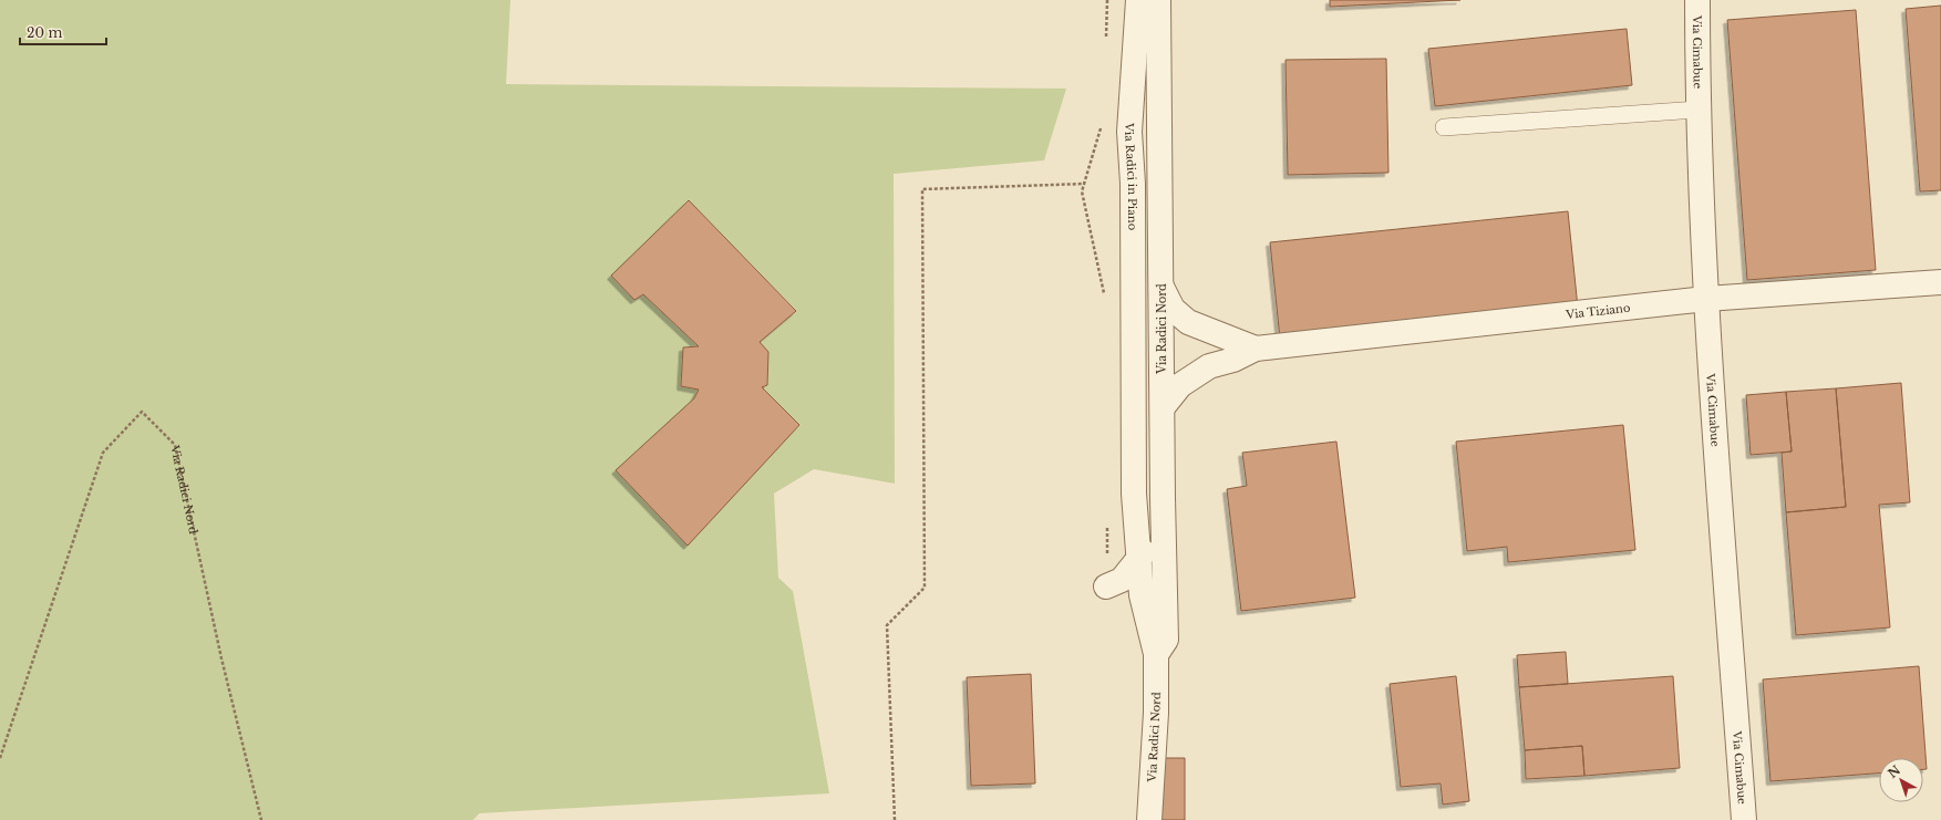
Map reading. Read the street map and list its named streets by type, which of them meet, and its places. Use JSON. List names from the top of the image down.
{
  "streets": {
    "street": [
      "Via Cimabue",
      "Via Radici in Piano",
      "Via Tiziano",
      "Via Radici Nord"
    ]
  },
  "crossings": [
    ["Via Cimabue", "Via Tiziano"],
    ["Via Radici in Piano", "Via Radici Nord"]
  ],
  "scale_bar": "20 m",
  "north": "top left"
}
